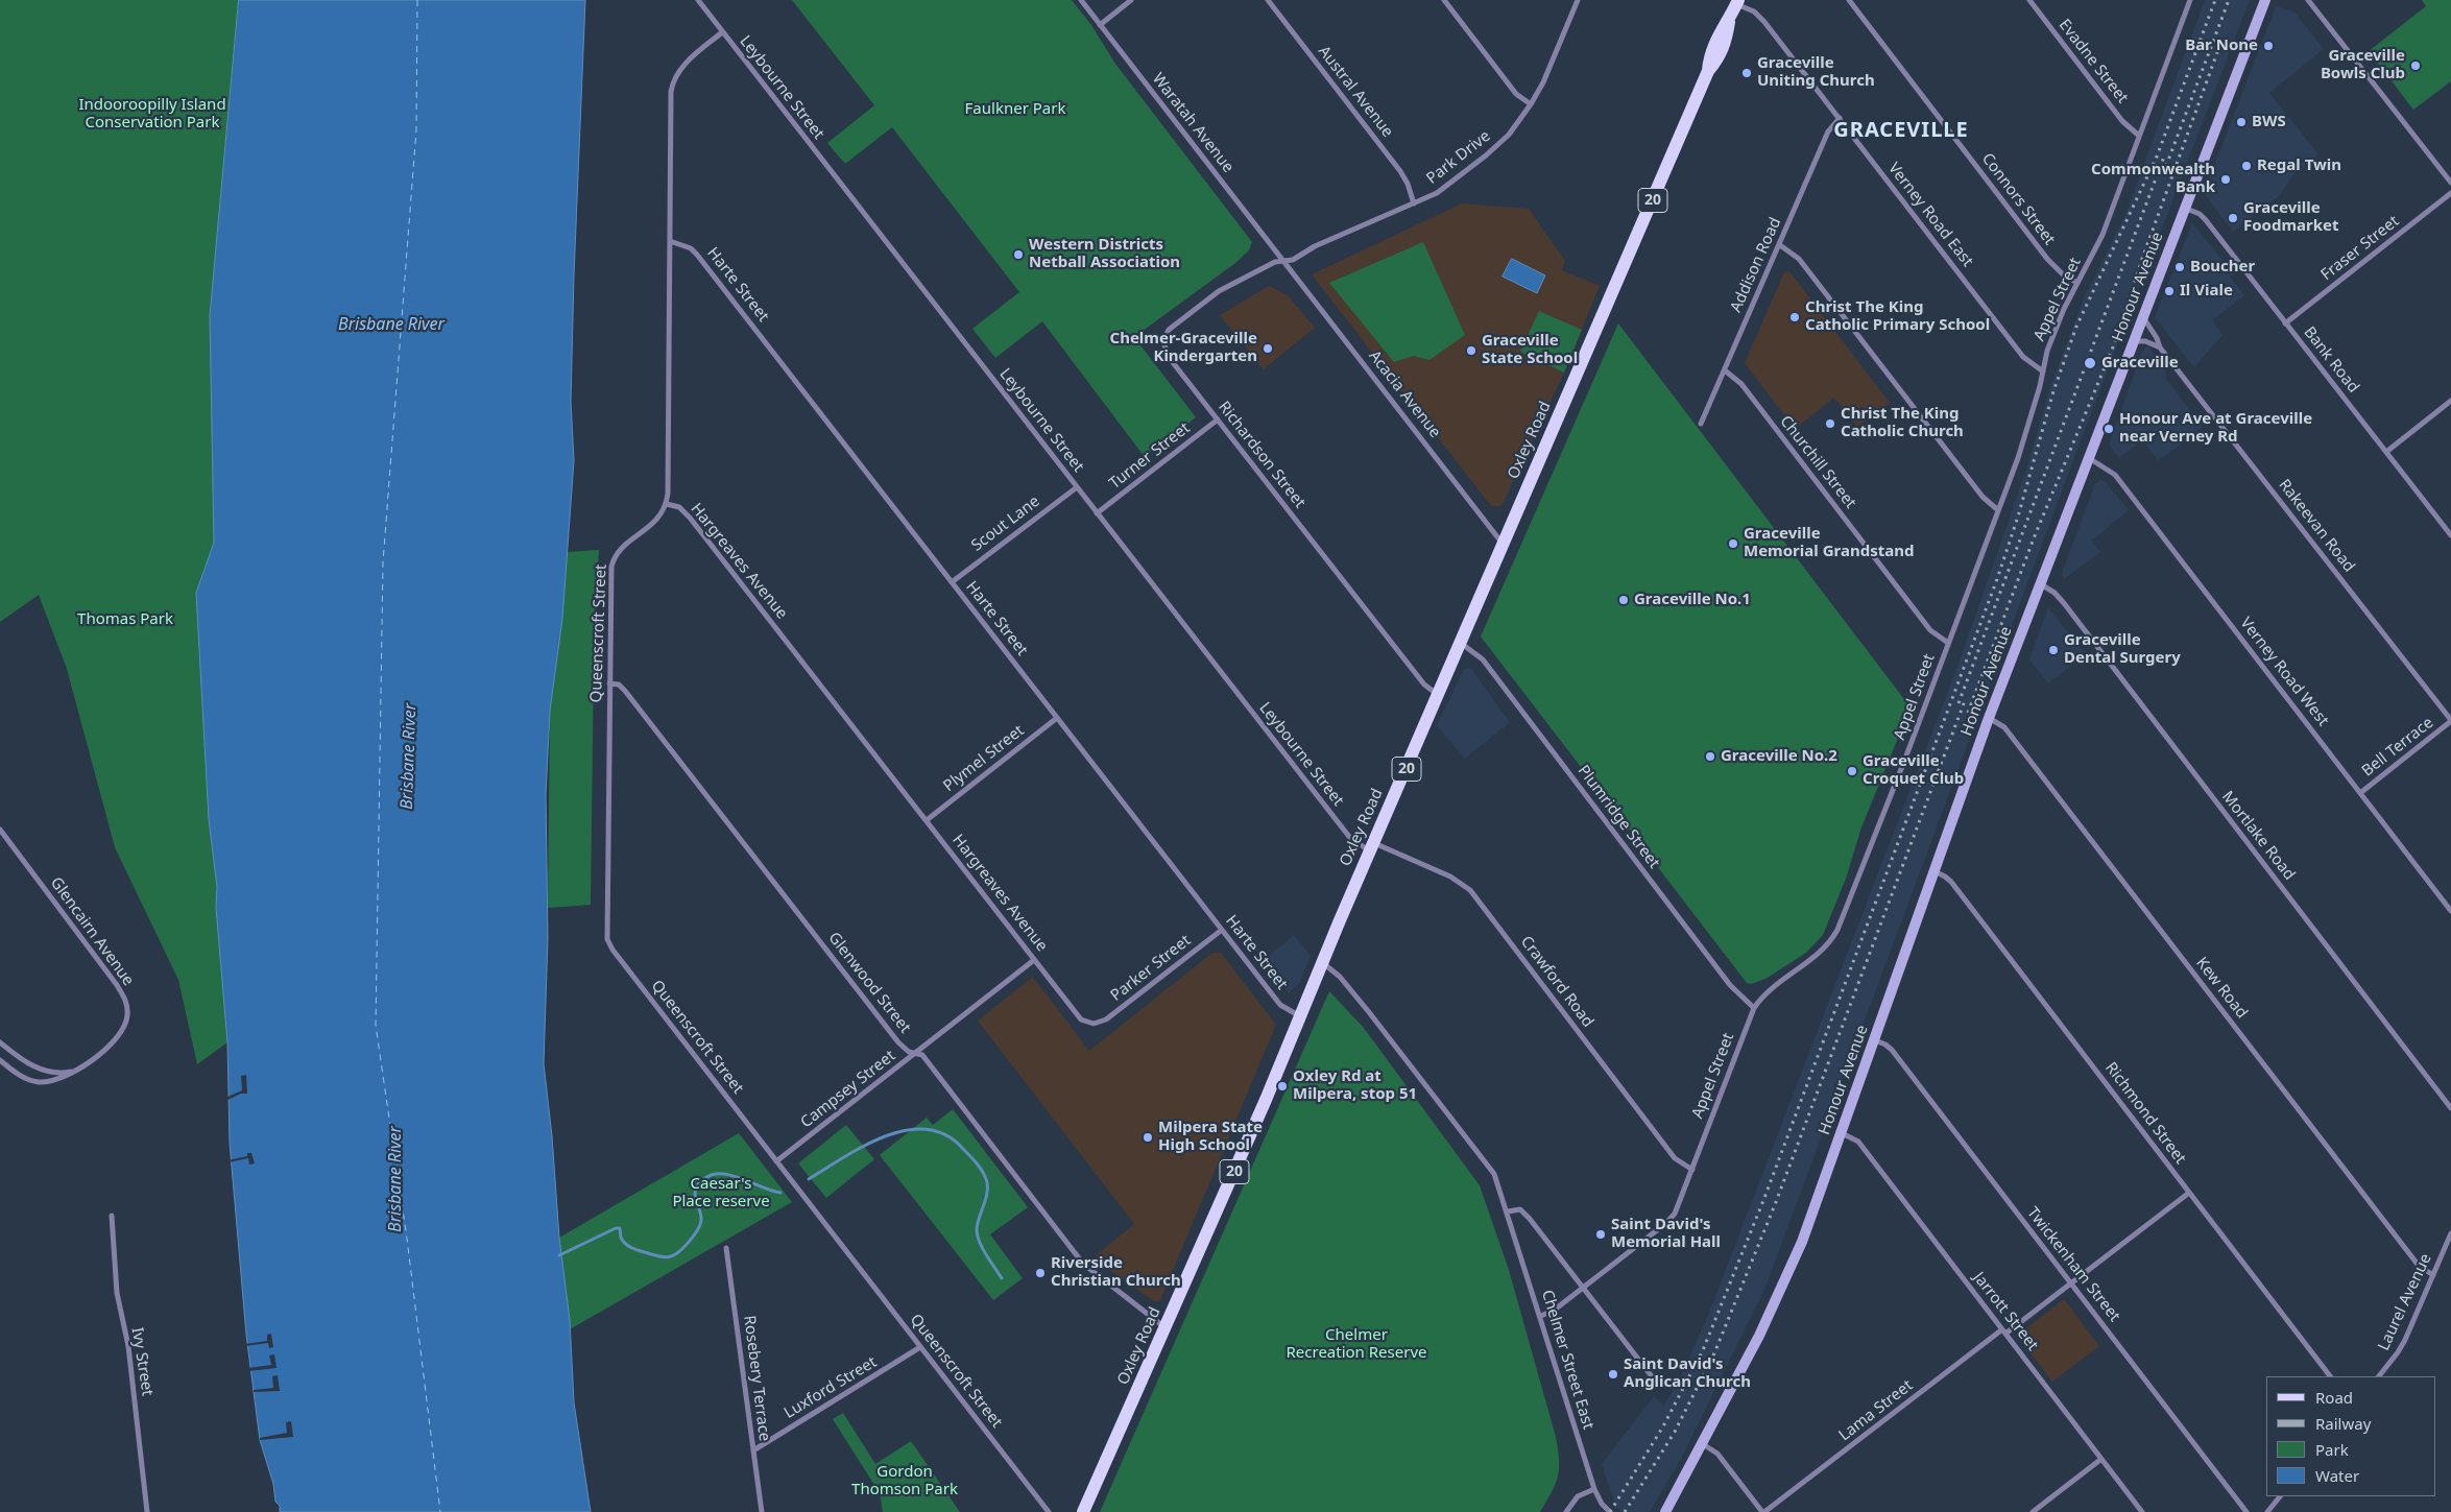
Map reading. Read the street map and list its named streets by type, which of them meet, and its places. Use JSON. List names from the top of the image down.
{
  "streets": {
    "main road": ["20", "Honour Avenue", "Oxley Road"],
    "street": [
      "Evadne Street",
      "Leybourne Street",
      "Austral Avenue",
      "Waratah Avenue",
      "Park Drive",
      "Connors Street",
      "Verney Road East",
      "Fraser Street",
      "Addison Road",
      "Harte Street",
      "Appel Street",
      "Bank Road",
      "Acacia Avenue",
      "Richardson Street",
      "Turner Street",
      "Churchill Street",
      "Scout Lane",
      "Rakeevan Road",
      "Hargreaves Avenue",
      "Queenscroft Street",
      "Verney Road West",
      "Bell Terrace",
      "Plymel Street",
      "Plumridge Street",
      "Mortlake Road",
      "Glencairn Avenue",
      "Parker Street",
      "Crawford Road",
      "Glenwood Street",
      "Kew Road",
      "Campsey Street",
      "Richmond Street",
      "Twickenham Street",
      "Laurel Avenue",
      "Jarrott Street",
      "Chelmer Street East",
      "Ivy Street",
      "Rosebery Terrace",
      "Luxford Street",
      "Lama Street"
    ]
  },
  "crossings": [
    ["Evadne Street", "Appel Street"],
    ["Leybourne Street", "Oxley Road"],
    ["Leybourne Street", "Turner Street"],
    ["Leybourne Street", "Scout Lane"],
    ["Leybourne Street", "Hargreaves Avenue"],
    ["Leybourne Street", "Crawford Road"],
    ["Austral Avenue", "Park Drive"],
    ["Waratah Avenue", "Park Drive"],
    ["Waratah Avenue", "Acacia Avenue"],
    ["Waratah Avenue", "Richardson Street"],
    ["Park Drive", "Acacia Avenue"],
    ["Park Drive", "Richardson Street"],
    ["Connors Street", "Appel Street"],
    ["Verney Road East", "Addison Road"],
    ["Verney Road East", "Appel Street"],
    ["Verney Road East", "Oxley Road"],
    ["Fraser Street", "Bank Road"],
    ["Addison Road", "Churchill Street"],
    ["Harte Street", "Oxley Road"],
    ["Harte Street", "Scout Lane"],
    ["Harte Street", "Hargreaves Avenue"],
    ["Harte Street", "Plymel Street"],
    ["Harte Street", "Parker Street"],
    ["Honour Avenue", "Bank Road"],
    ["Honour Avenue", "Rakeevan Road"],
    ["Honour Avenue", "Verney Road West"],
    ["Honour Avenue", "Mortlake Road"],
    ["Honour Avenue", "Kew Road"],
    ["Honour Avenue", "Richmond Street"],
    ["Honour Avenue", "Twickenham Street"],
    ["Honour Avenue", "Jarrott Street"],
    ["Appel Street", "Churchill Street"],
    ["Appel Street", "Plumridge Street"],
    ["Appel Street", "Crawford Road"],
    ["Appel Street", "Chelmer Street East"],
    ["Acacia Avenue", "Oxley Road"],
    ["Acacia Avenue", "Richardson Street"],
    ["Oxley Road", "Richardson Street"],
    ["Oxley Road", "Plumridge Street"],
    ["Oxley Road", "Crawford Road"],
    ["Oxley Road", "Glenwood Street"],
    ["Oxley Road", "Chelmer Street East"],
    ["Richardson Street", "Turner Street"],
    ["Rakeevan Road", "Bell Terrace"],
    ["Hargreaves Avenue", "Queenscroft Street"],
    ["Hargreaves Avenue", "Plymel Street"],
    ["Hargreaves Avenue", "Parker Street"],
    ["Hargreaves Avenue", "Campsey Street"],
    ["Queenscroft Street", "Glenwood Street"],
    ["Queenscroft Street", "Campsey Street"],
    ["Queenscroft Street", "Luxford Street"],
    ["Verney Road West", "Bell Terrace"],
    ["Glenwood Street", "Campsey Street"],
    ["Kew Road", "Laurel Avenue"],
    ["Richmond Street", "Lama Street"],
    ["Twickenham Street", "Lama Street"],
    ["Jarrott Street", "Lama Street"],
    ["Rosebery Terrace", "Luxford Street"]
  ],
  "districts": ["GRACEVILLE"],
  "water": ["Brisbane River"],
  "parks": [
    "Indooroopilly Island Conservation Park",
    "Faulkner Park",
    "Thomas Park",
    "Caesar's Place reserve",
    "Chelmer Recreation Reserve",
    "Gordon Thomson Park"
  ],
  "places": [
    "Bar None",
    "Graceville Bowls Club",
    "Graceville Uniting Church",
    "BWS",
    "Regal Twin",
    "Commonwealth Bank",
    "Graceville Foodmarket",
    "Western Districts Netball Association",
    "Boucher",
    "Il Viale",
    "Christ The King Catholic Primary School",
    "Chelmer-Graceville Kindergarten",
    "Graceville State School",
    "Graceville",
    "Christ The King Catholic Church",
    "Honour Ave at Graceville near Verney Rd",
    "Graceville Memorial Grandstand",
    "Graceville No.1",
    "Graceville Dental Surgery",
    "Graceville No.2",
    "Graceville Croquet Club",
    "Oxley Rd at Milpera, stop 51",
    "Milpera State High School",
    "Saint David's Memorial Hall",
    "Riverside Christian Church",
    "Saint David's Anglican Church"
  ],
  "legend": [
    "Road",
    "Railway",
    "Park",
    "Water"
  ]
}
